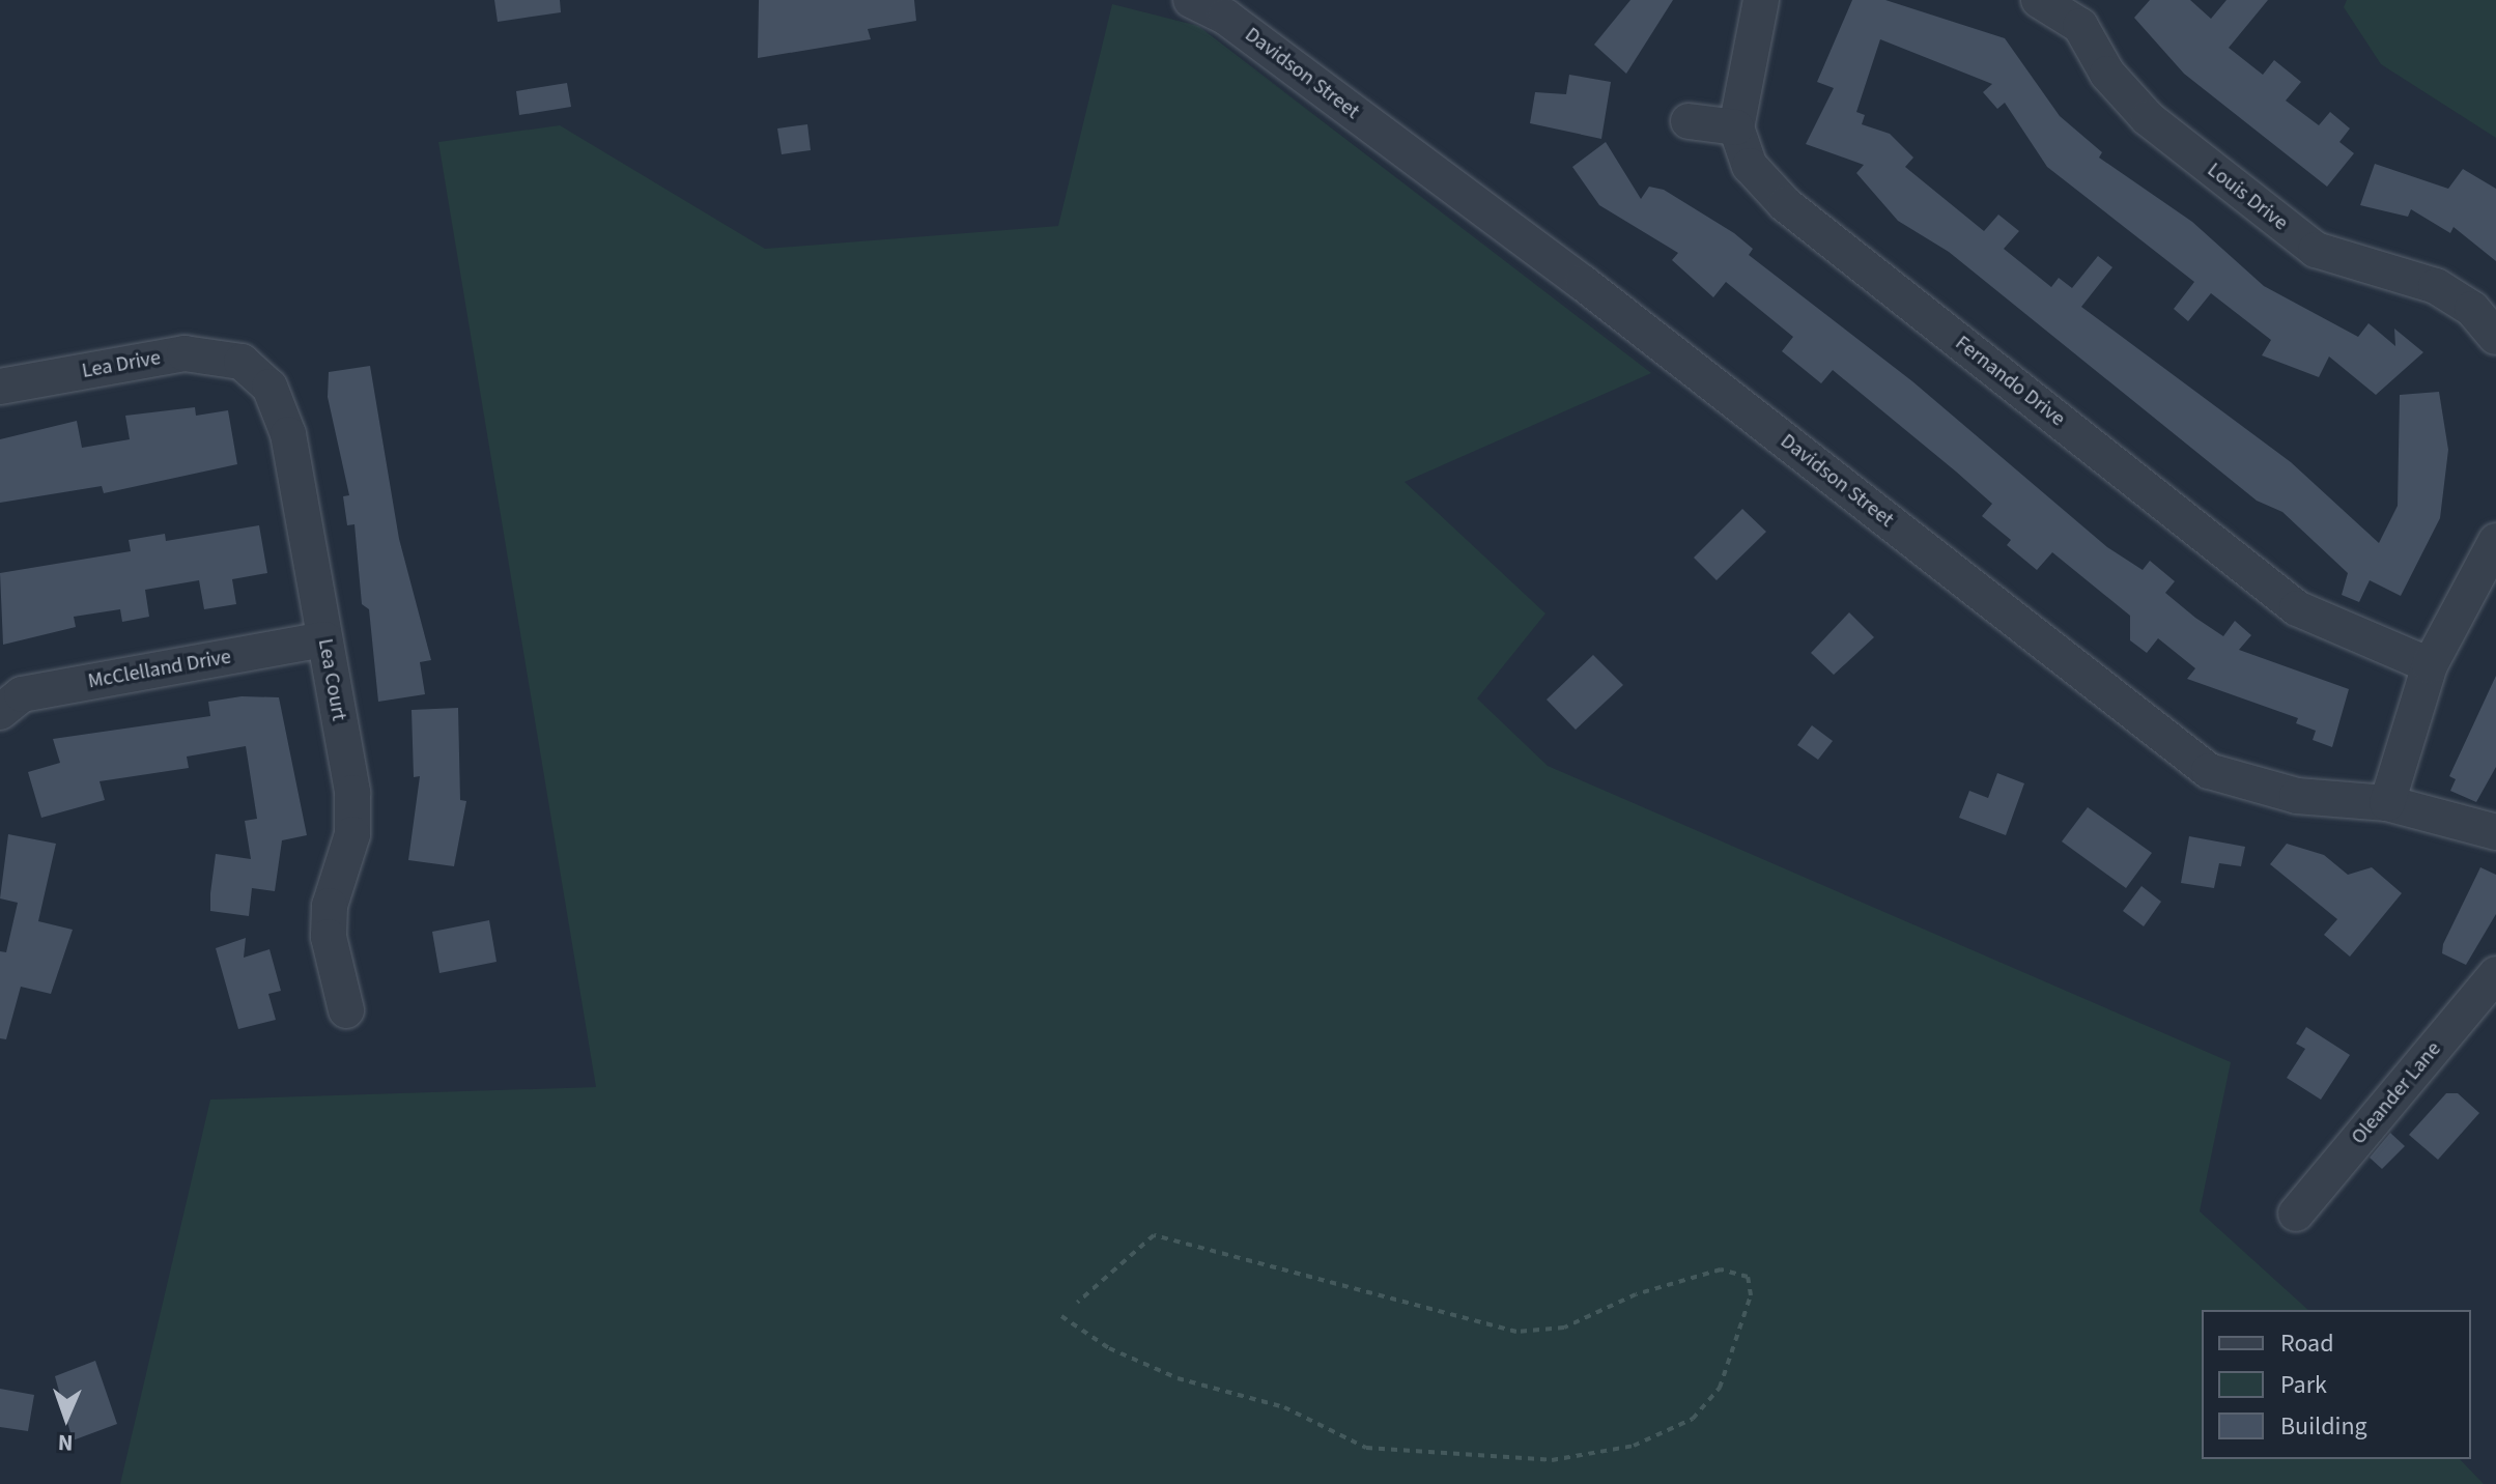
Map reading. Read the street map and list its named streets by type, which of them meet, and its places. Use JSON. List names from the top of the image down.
{
  "streets": {
    "street": [
      "Davidson Street",
      "Louis Drive",
      "Lea Drive",
      "Fernando Drive",
      "McClelland Drive",
      "Lea Court",
      "Oleander Lane"
    ]
  },
  "crossings": [
    ["Lea Drive", "Lea Court"],
    ["McClelland Drive", "Lea Court"]
  ],
  "legend": ["Road", "Park", "Building"],
  "north": "bottom"
}
